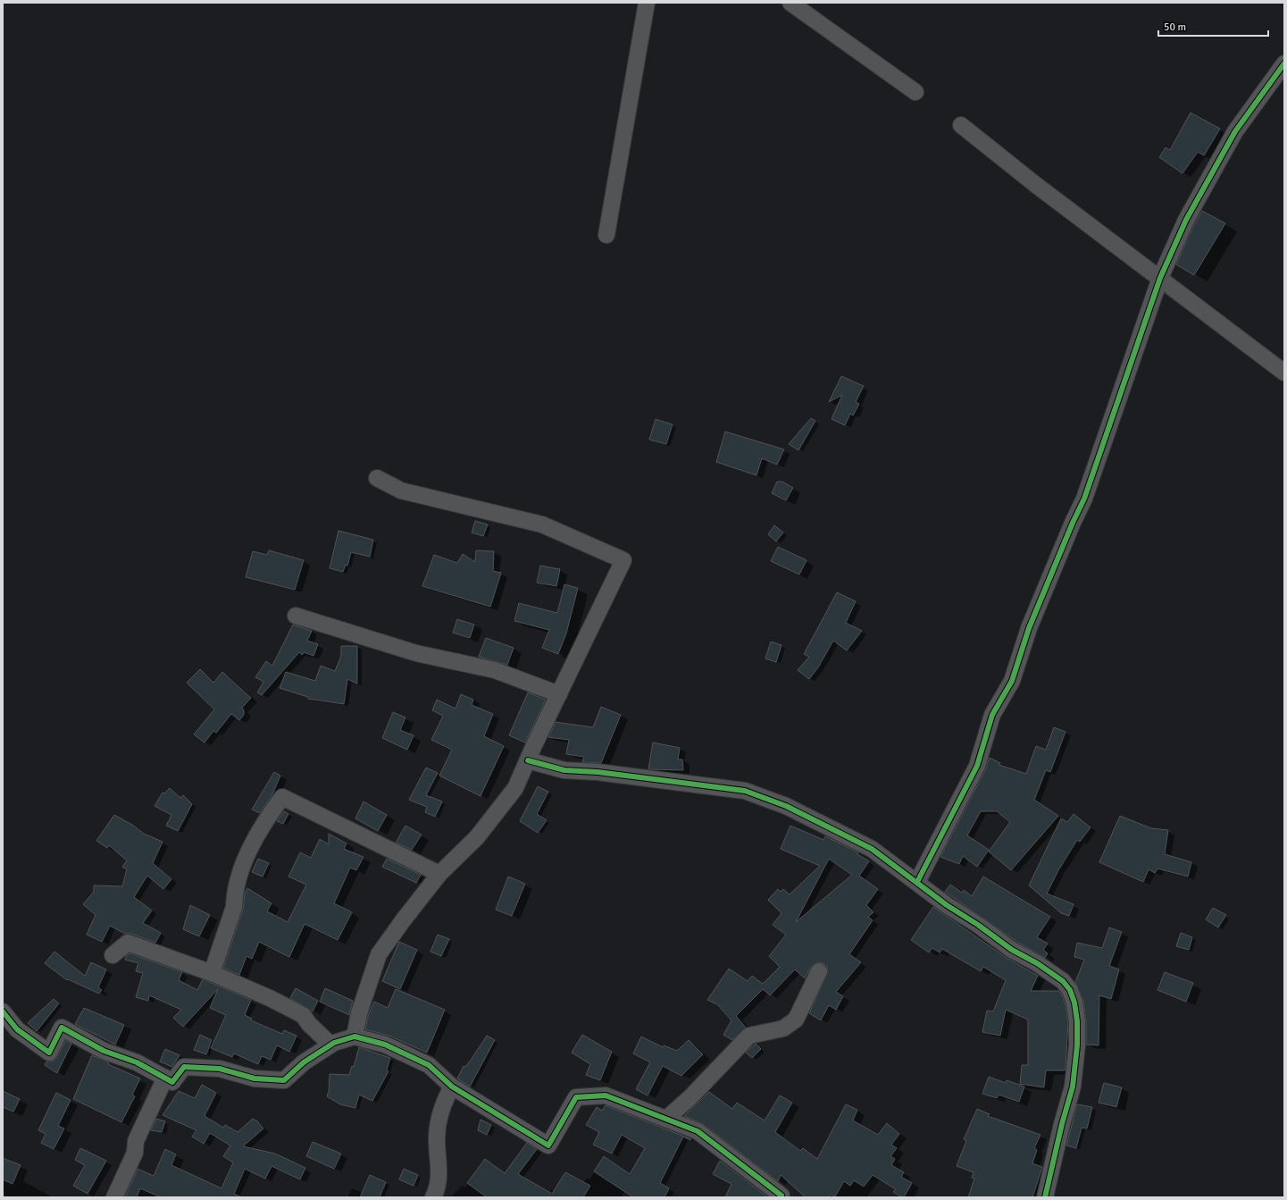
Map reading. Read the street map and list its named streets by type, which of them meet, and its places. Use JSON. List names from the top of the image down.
{
  "scale_bar": "50 m"
}
